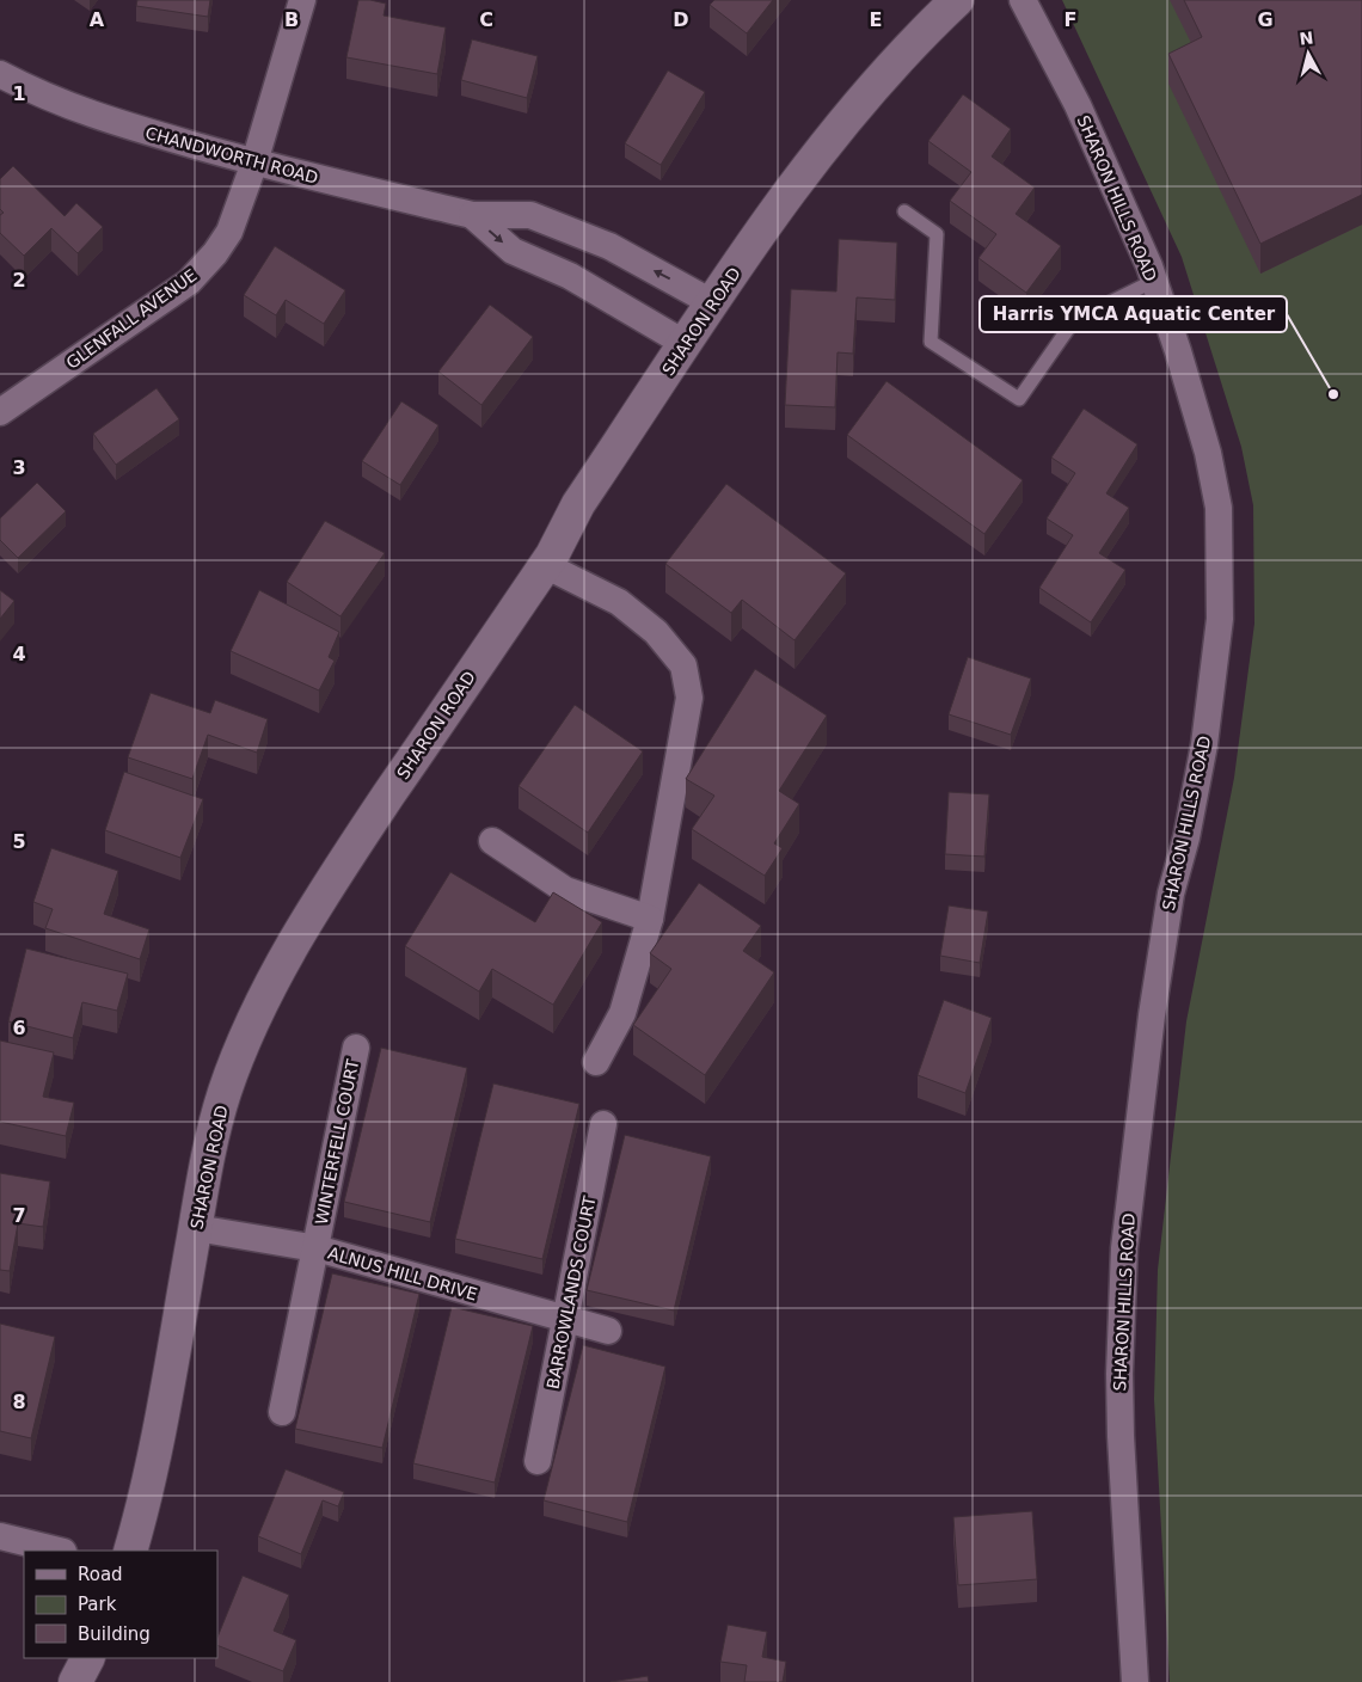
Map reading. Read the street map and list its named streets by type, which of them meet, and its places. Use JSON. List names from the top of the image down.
{
  "streets": {
    "main road": ["SHARON ROAD"],
    "street": [
      "CHANDWORTH ROAD",
      "SHARON HILLS ROAD",
      "GLENFALL AVENUE",
      "WINTERFELL COURT",
      "ALNUS HILL DRIVE",
      "BARROWLANDS COURT"
    ]
  },
  "crossings": [
    ["CHANDWORTH ROAD", "GLENFALL AVENUE"],
    ["CHANDWORTH ROAD", "SHARON ROAD"],
    ["SHARON ROAD", "ALNUS HILL DRIVE"],
    ["WINTERFELL COURT", "ALNUS HILL DRIVE"],
    ["ALNUS HILL DRIVE", "BARROWLANDS COURT"]
  ],
  "places": ["Harris YMCA Aquatic Center"],
  "legend": ["Road", "Park", "Building"],
  "north": "top",
  "grid": {
    "columns": [
      "A",
      "B",
      "C",
      "D",
      "E",
      "F",
      "G"
    ],
    "rows": [
      "1",
      "2",
      "3",
      "4",
      "5",
      "6",
      "7",
      "8"
    ]
  }
}
